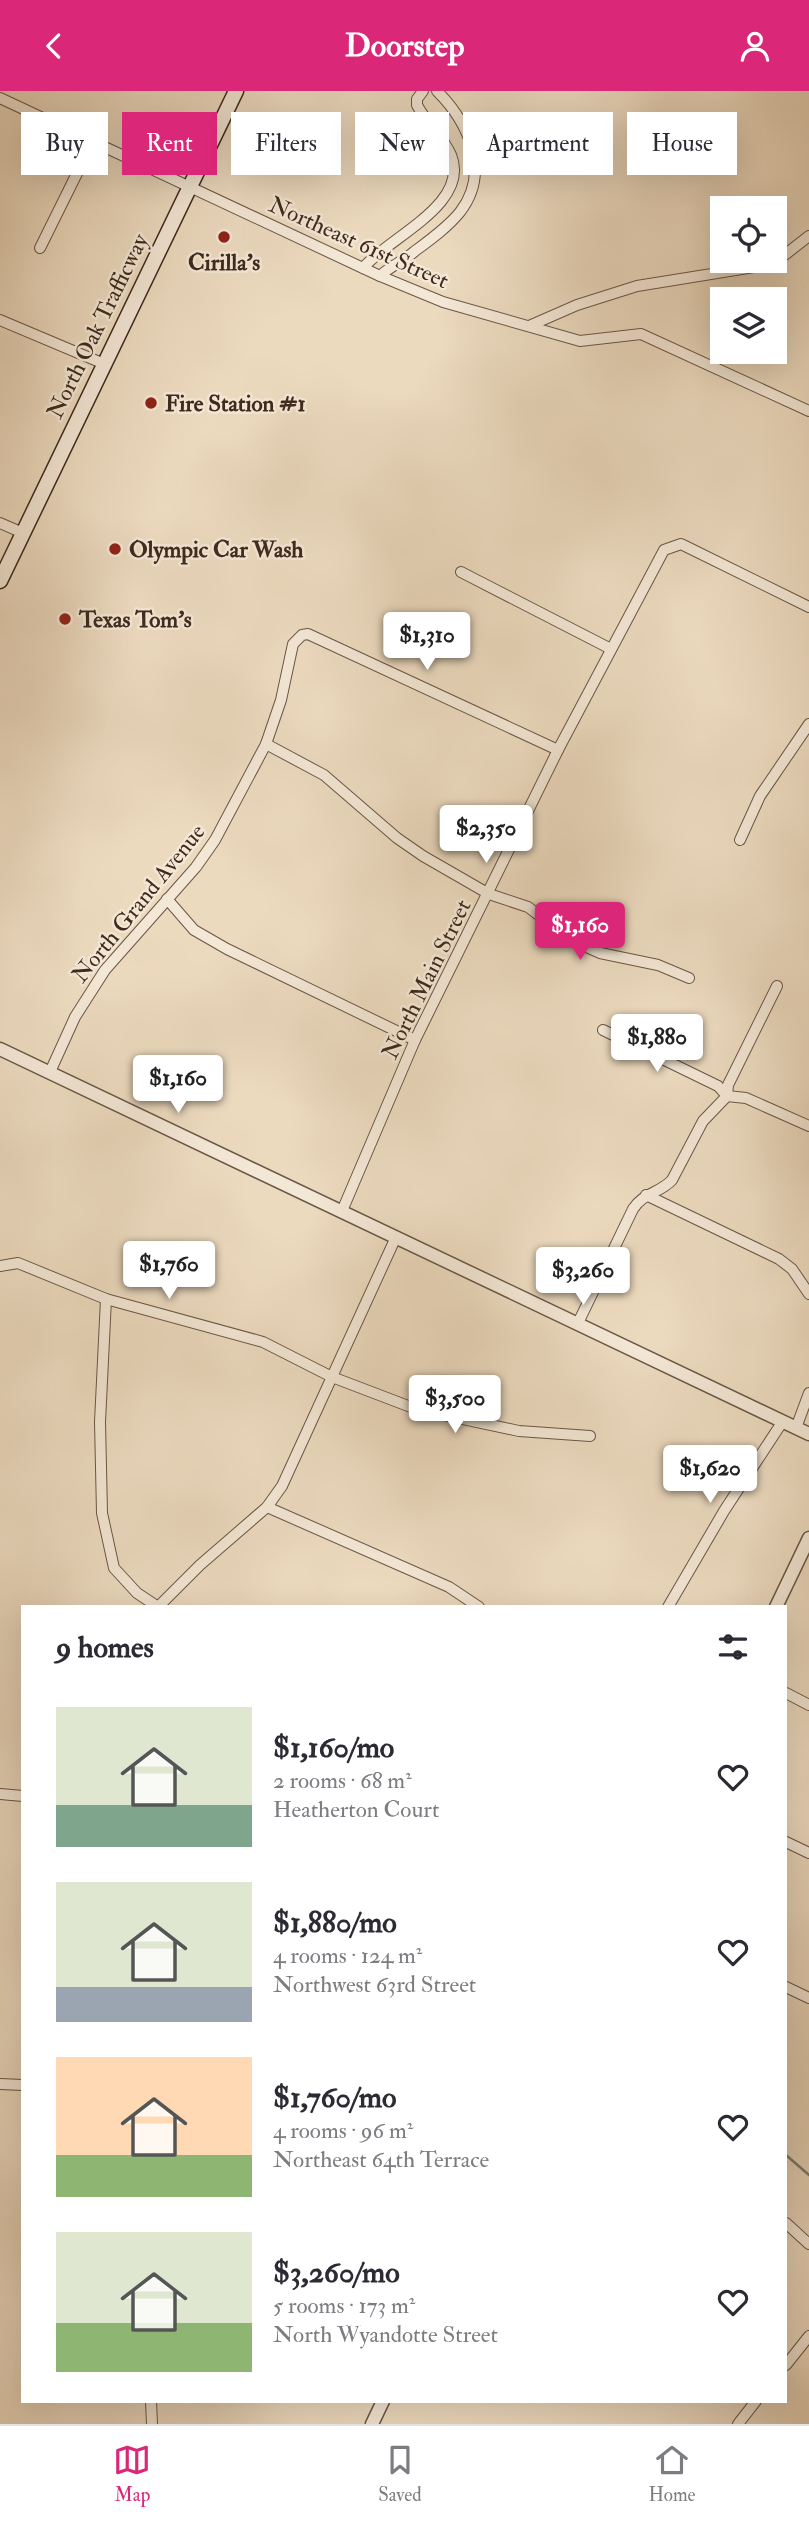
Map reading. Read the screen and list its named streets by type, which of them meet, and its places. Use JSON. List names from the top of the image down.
{
  "streets": {
    "main road": ["North Oak Trafficway"],
    "street": ["Northeast 61st Street", "North Grand Avenue", "North Main Street"]
  },
  "crossings": [
    ["Northeast 61st Street", "North Oak Trafficway"],
    ["North Grand Avenue", "North Main Street"]
  ],
  "places": [
    "Cirilla's",
    "Fire Station #1",
    "Olympic Car Wash",
    "Texas Tom's"
  ],
  "page": {
    "header": "Doorstep",
    "chip": [
      "Buy",
      "Rent",
      "Filters",
      "New",
      "Apartment",
      "House"
    ],
    "price": [
      "$1,310",
      "$2,350",
      "$1,160",
      "$1,880",
      "$1,160",
      "$1,760",
      "$3,260",
      "$3,500",
      "$1,620"
    ],
    "heading": "9 homes",
    "list": [
      {
        "name": "$1,160/mo",
        "note": "2 rooms · 68 m² · Heatherton Court"
      },
      {
        "name": "$1,880/mo",
        "note": "4 rooms · 124 m² · Northwest 63rd Street"
      },
      {
        "name": "$1,760/mo",
        "note": "4 rooms · 96 m² · Northeast 64th Terrace"
      },
      {
        "name": "$3,260/mo",
        "note": "5 rooms · 173 m² · North Wyandotte Street"
      }
    ],
    "tabs": ["Map", "Saved", "Home"]
  }
}
